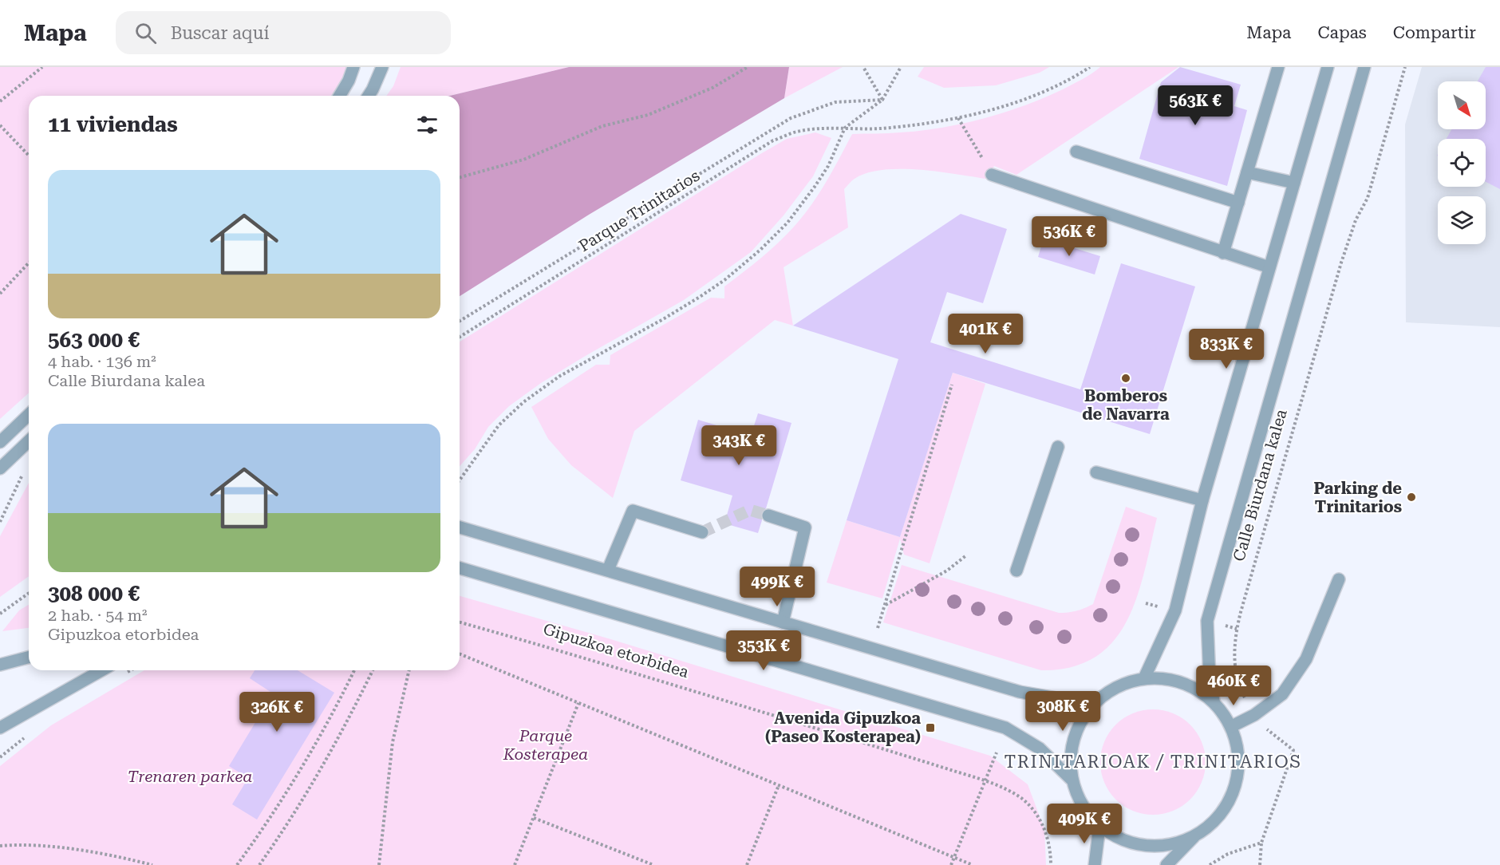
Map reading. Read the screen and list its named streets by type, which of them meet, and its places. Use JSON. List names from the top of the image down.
{
  "streets": {
    "street": ["Calle Biurdana kalea"],
    "path": ["Parque Trinitarios", "Gipuzkoa etorbidea"]
  },
  "districts": ["TRINITARIOAK / TRINITARIOS"],
  "parks": ["Parque Kosterapea", "Trenaren parkea"],
  "places": {
    "other": ["Bomberos de Navarra", "Parking de Trinitarios"],
    "transit": ["Avenida Gipuzkoa (Paseo Kosterapea)"]
  },
  "north": "bottom right",
  "page": {
    "header": "Mapa",
    "search": "Buscar aquí",
    "nav": ["Mapa", "Capas", "Compartir"],
    "price": [
      "563K €",
      "536K €",
      "401K €",
      "833K €",
      "343K €",
      "499K €",
      "353K €",
      "460K €",
      "308K €",
      "326K €",
      "409K €"
    ],
    "heading": "11 viviendas",
    "list": [
      {
        "name": "563 000 €",
        "note": "4 hab. · 136 m² · Calle Biurdana kalea"
      },
      {
        "name": "308 000 €",
        "note": "2 hab. · 54 m² · Gipuzkoa etorbidea"
      }
    ]
  }
}
